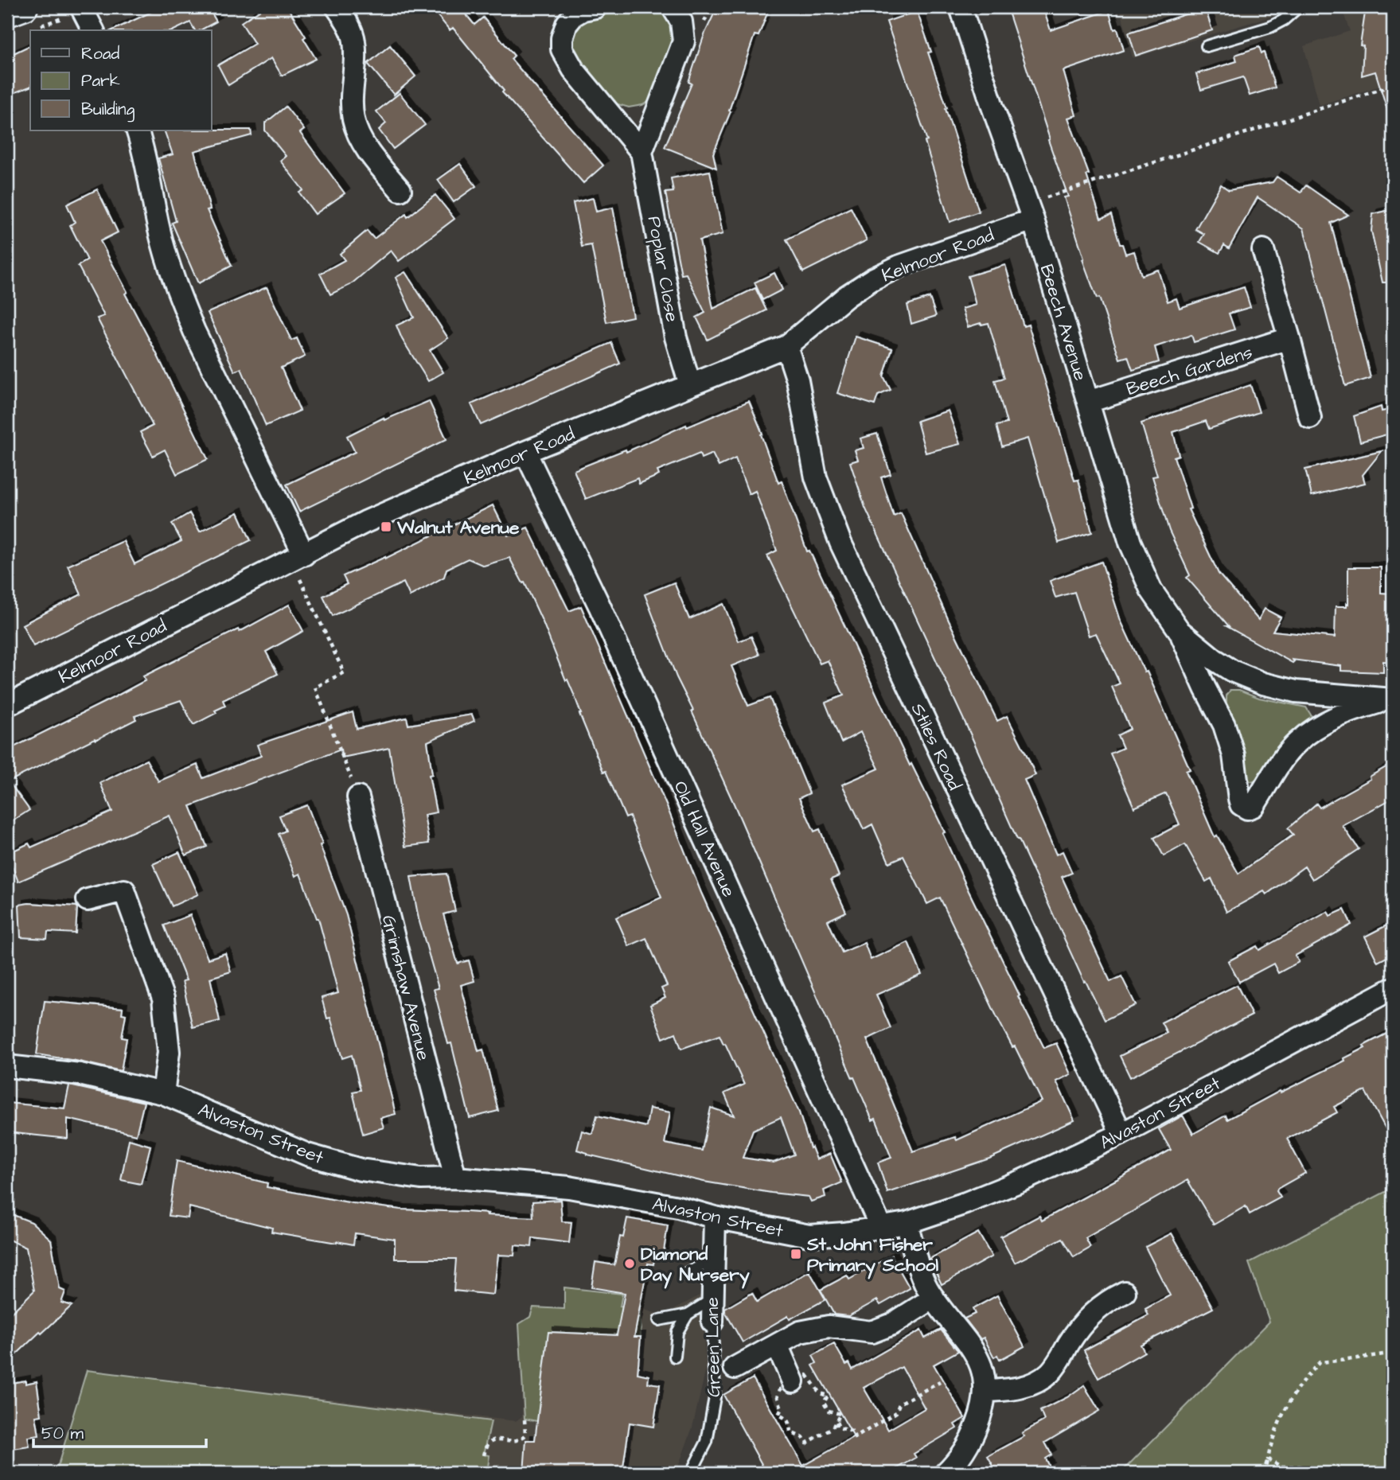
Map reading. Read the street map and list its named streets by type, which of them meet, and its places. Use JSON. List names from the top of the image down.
{
  "streets": {
    "street": [
      "Kelmoor Road",
      "Poplar Close",
      "Beech Avenue",
      "Beech Gardens",
      "Stiles Road",
      "Old Hall Avenue",
      "Grimshaw Avenue",
      "Alvaston Street",
      "Green Lane"
    ]
  },
  "crossings": [
    ["Kelmoor Road", "Poplar Close"],
    ["Kelmoor Road", "Beech Avenue"],
    ["Kelmoor Road", "Stiles Road"],
    ["Kelmoor Road", "Old Hall Avenue"],
    ["Beech Avenue", "Beech Gardens"],
    ["Stiles Road", "Alvaston Street"],
    ["Old Hall Avenue", "Alvaston Street"],
    ["Grimshaw Avenue", "Alvaston Street"],
    ["Alvaston Street", "Green Lane"]
  ],
  "places": {
    "transit": ["Walnut Avenue", "St John Fisher Primary School"],
    "other": ["Diamond Day Nursery"]
  },
  "legend": ["Road", "Park", "Building"],
  "scale_bar": "50 m"
}
